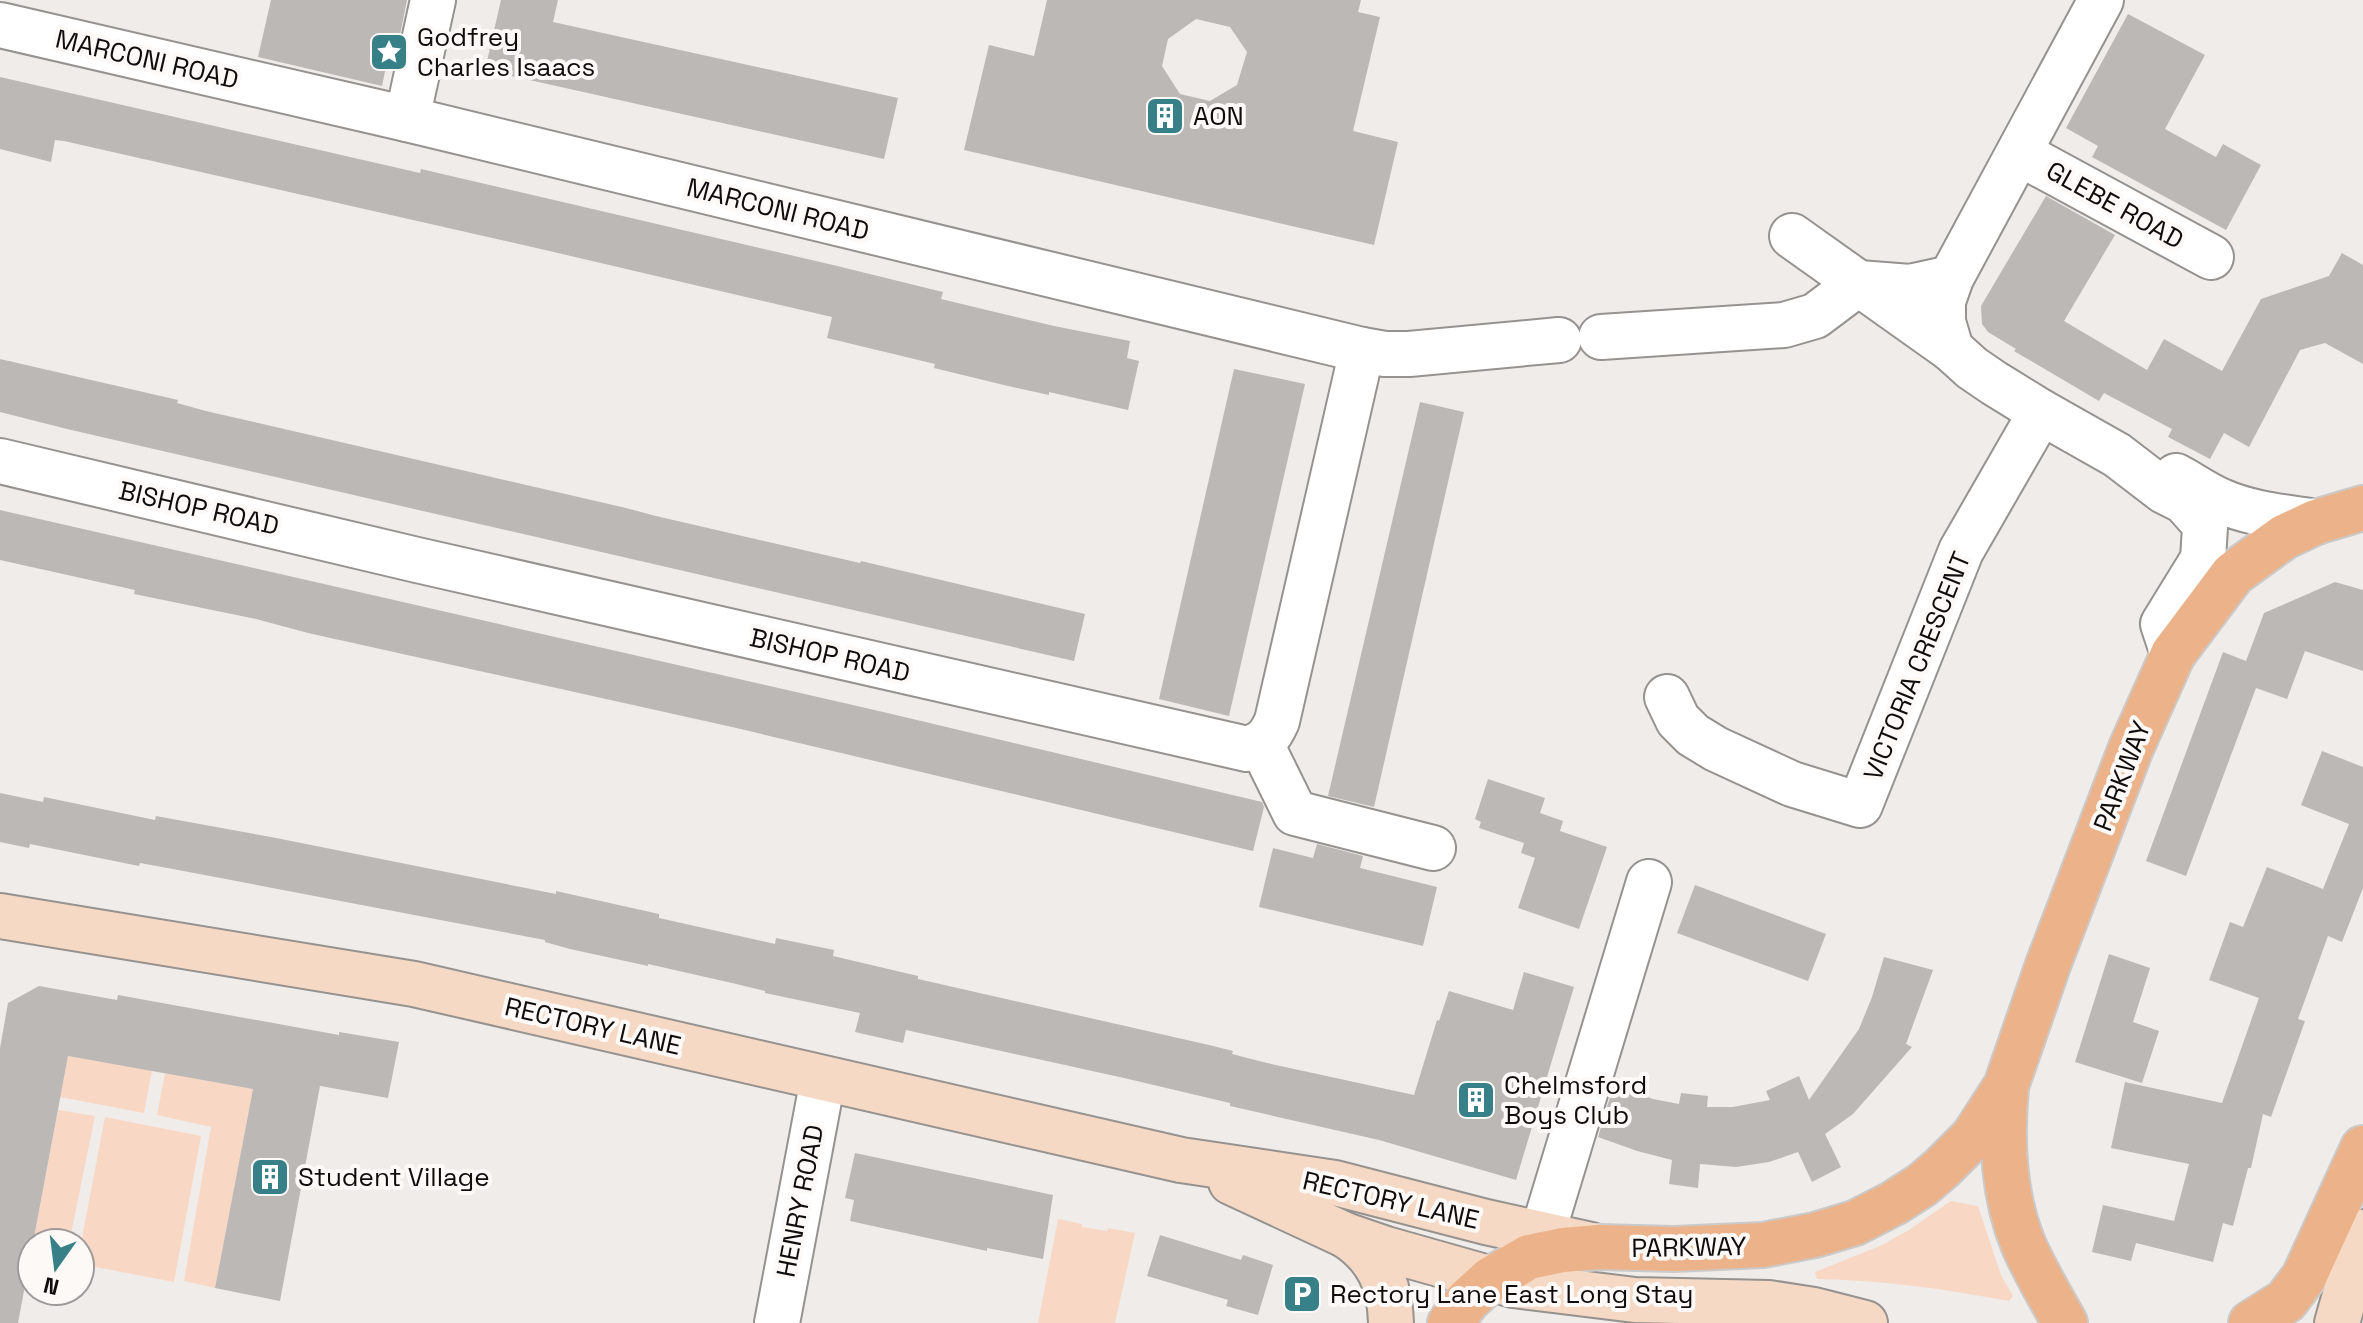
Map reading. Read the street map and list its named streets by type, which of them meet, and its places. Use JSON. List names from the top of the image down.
{
  "streets": {
    "main road": ["PARKWAY", "RECTORY LANE"],
    "street": [
      "MARCONI ROAD",
      "GLEBE ROAD",
      "BISHOP ROAD",
      "VICTORIA CRESCENT",
      "HENRY ROAD"
    ]
  },
  "crossings": [
    ["PARKWAY", "RECTORY LANE"],
    ["RECTORY LANE", "HENRY ROAD"]
  ],
  "places": {
    "place": ["Godfrey Charles Isaacs"],
    "building": ["AON", "Chelmsford Boys Club", "Student Village"],
    "parking": ["Rectory Lane East Long Stay"]
  },
  "north": "bottom"
}
